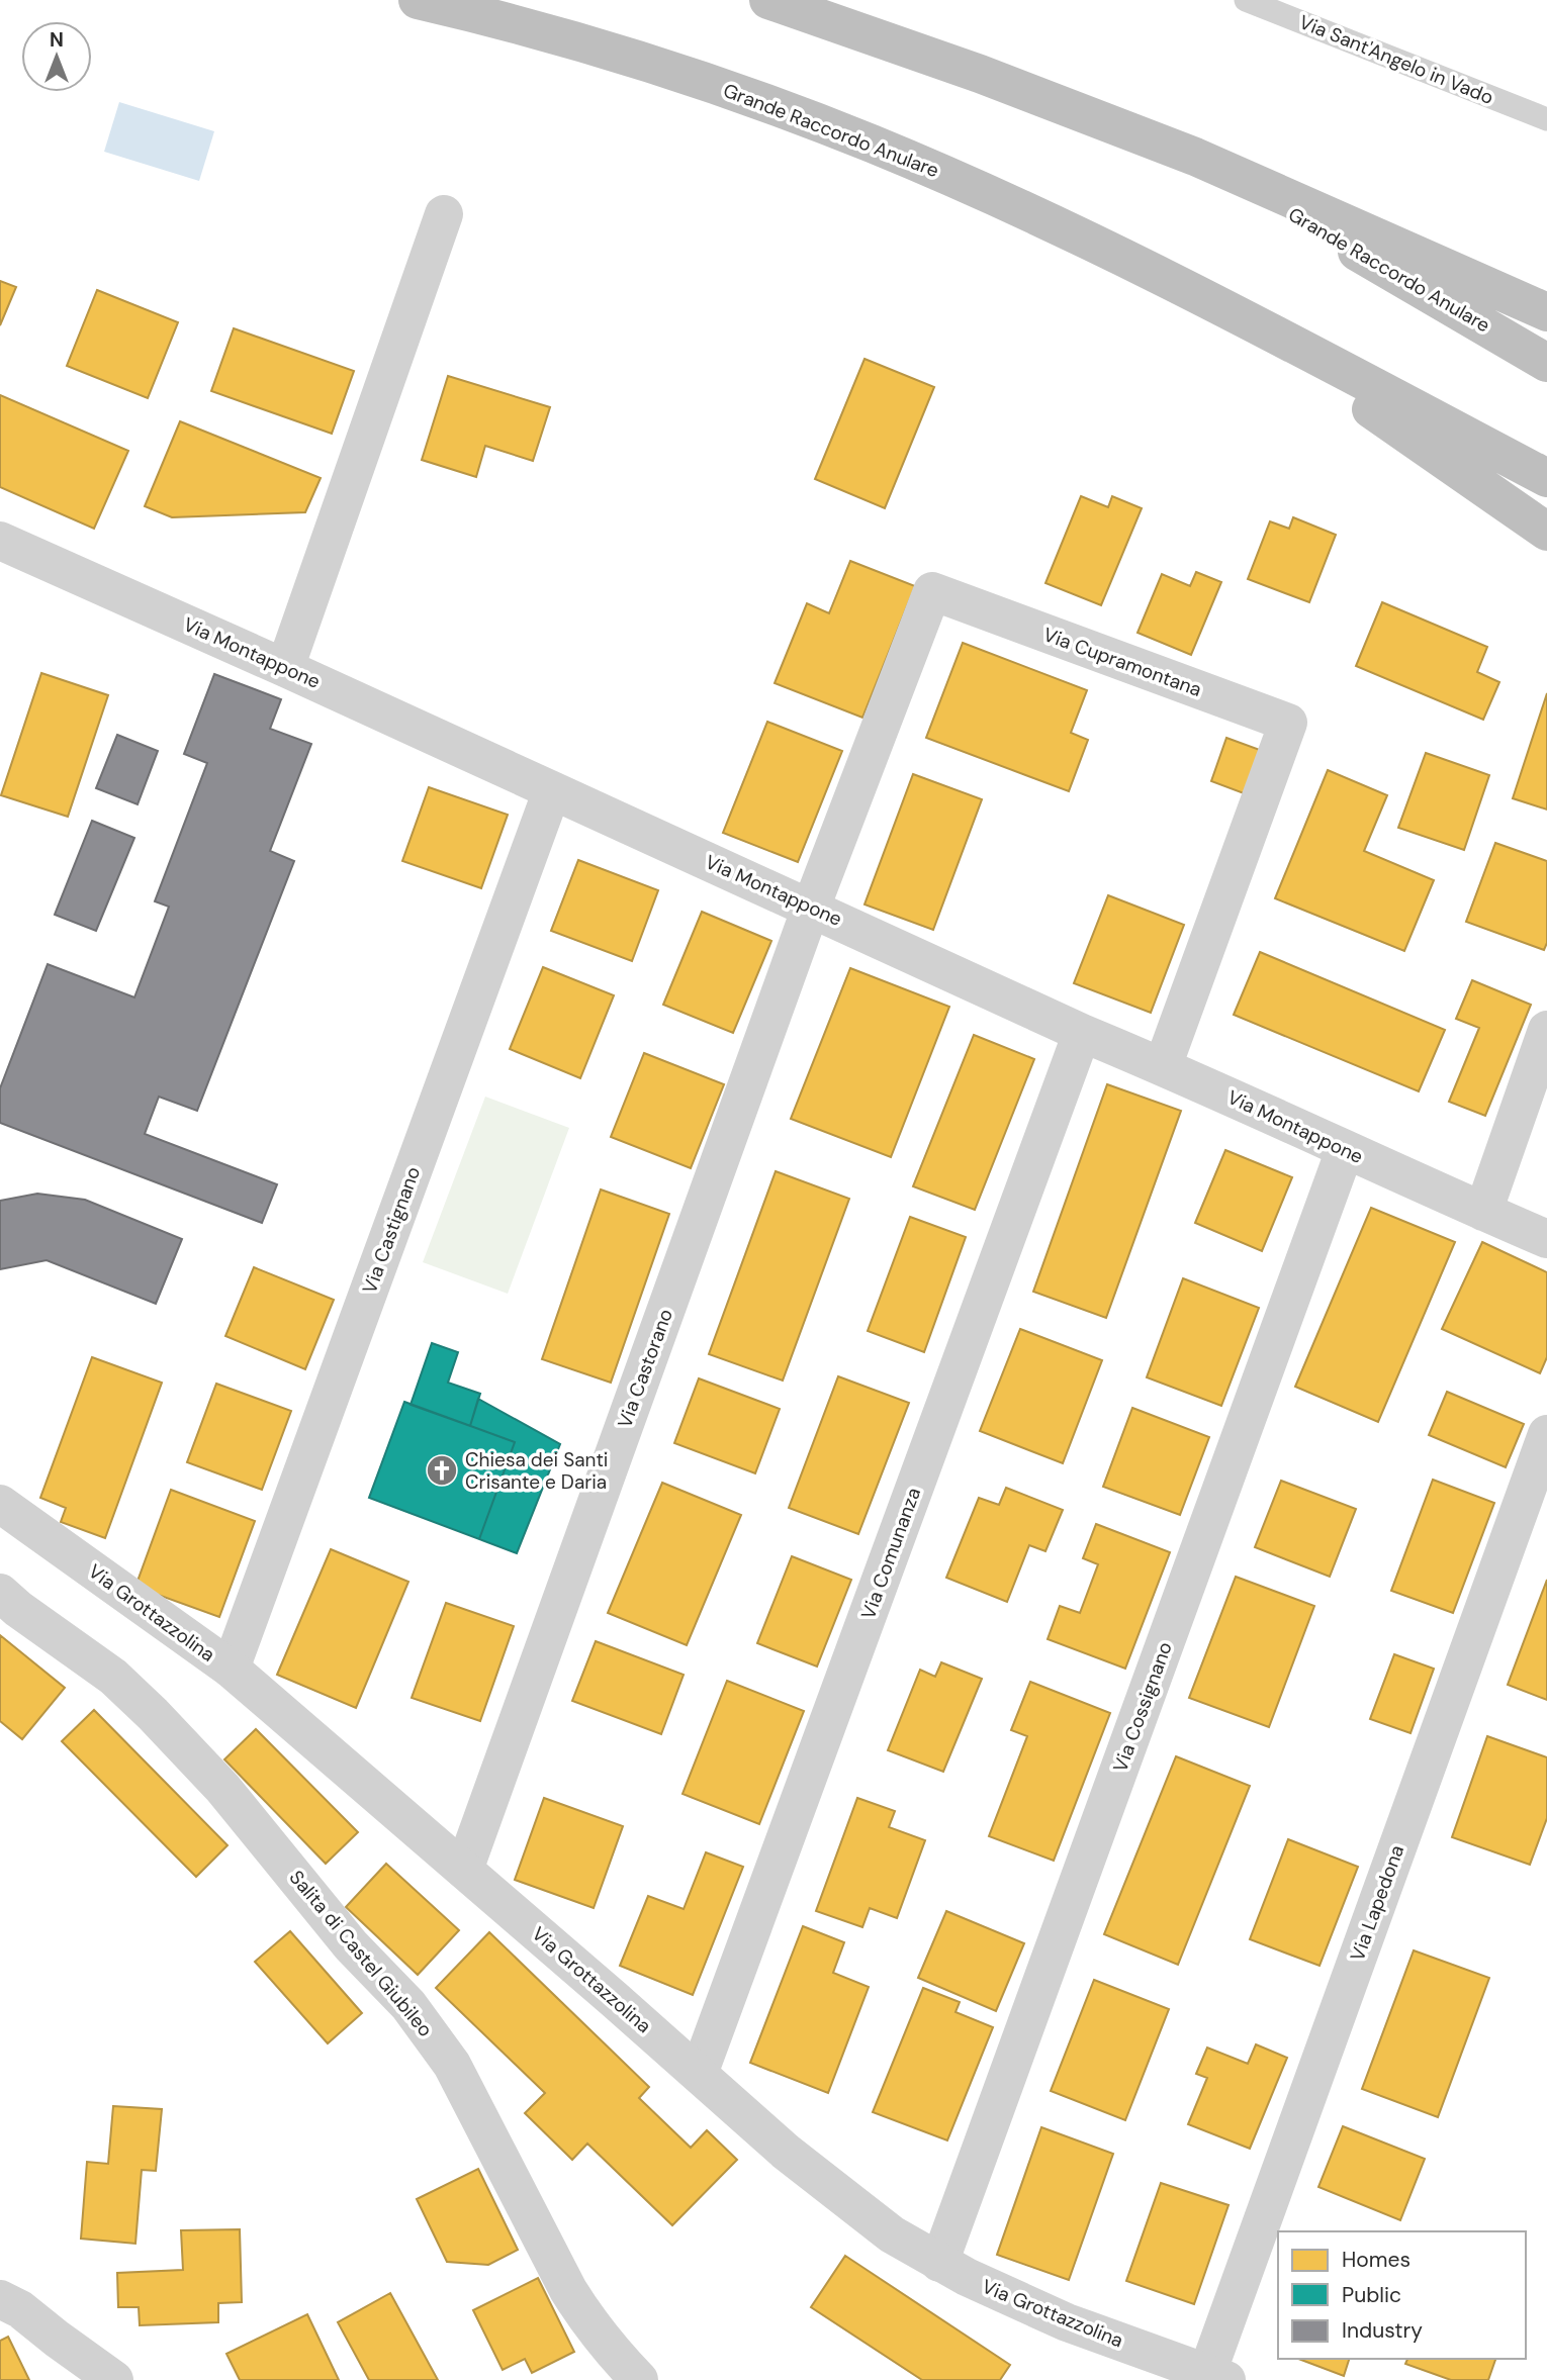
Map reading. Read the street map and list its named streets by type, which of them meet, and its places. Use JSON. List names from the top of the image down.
{
  "streets": {
    "highway": ["Grande Raccordo Anulare"],
    "street": [
      "Via Montappone",
      "Via Cupramontana",
      "Via Castignano",
      "Via Castorano",
      "Via Comunanza",
      "Via Grottazzolina",
      "Via Cossignano",
      "Via Lapedona",
      "Salita di Castel Giubileo"
    ],
    "lane": ["Via Sant'Angelo in Vado"]
  },
  "crossings": [
    ["Via Montappone", "Via Cupramontana"],
    ["Via Montappone", "Via Castignano"],
    ["Via Montappone", "Via Castorano"],
    ["Via Montappone", "Via Comunanza"],
    ["Via Montappone", "Via Cossignano"],
    ["Via Cupramontana", "Via Castorano"],
    ["Via Castignano", "Via Grottazzolina"],
    ["Via Castorano", "Via Grottazzolina"],
    ["Via Comunanza", "Via Grottazzolina"],
    ["Via Grottazzolina", "Via Cossignano"],
    ["Via Grottazzolina", "Via Lapedona"]
  ],
  "places": {
    "church": ["Chiesa dei Santi Crisante e Daria"]
  },
  "legend": ["Homes", "Public", "Industry"],
  "north": "top"
}
